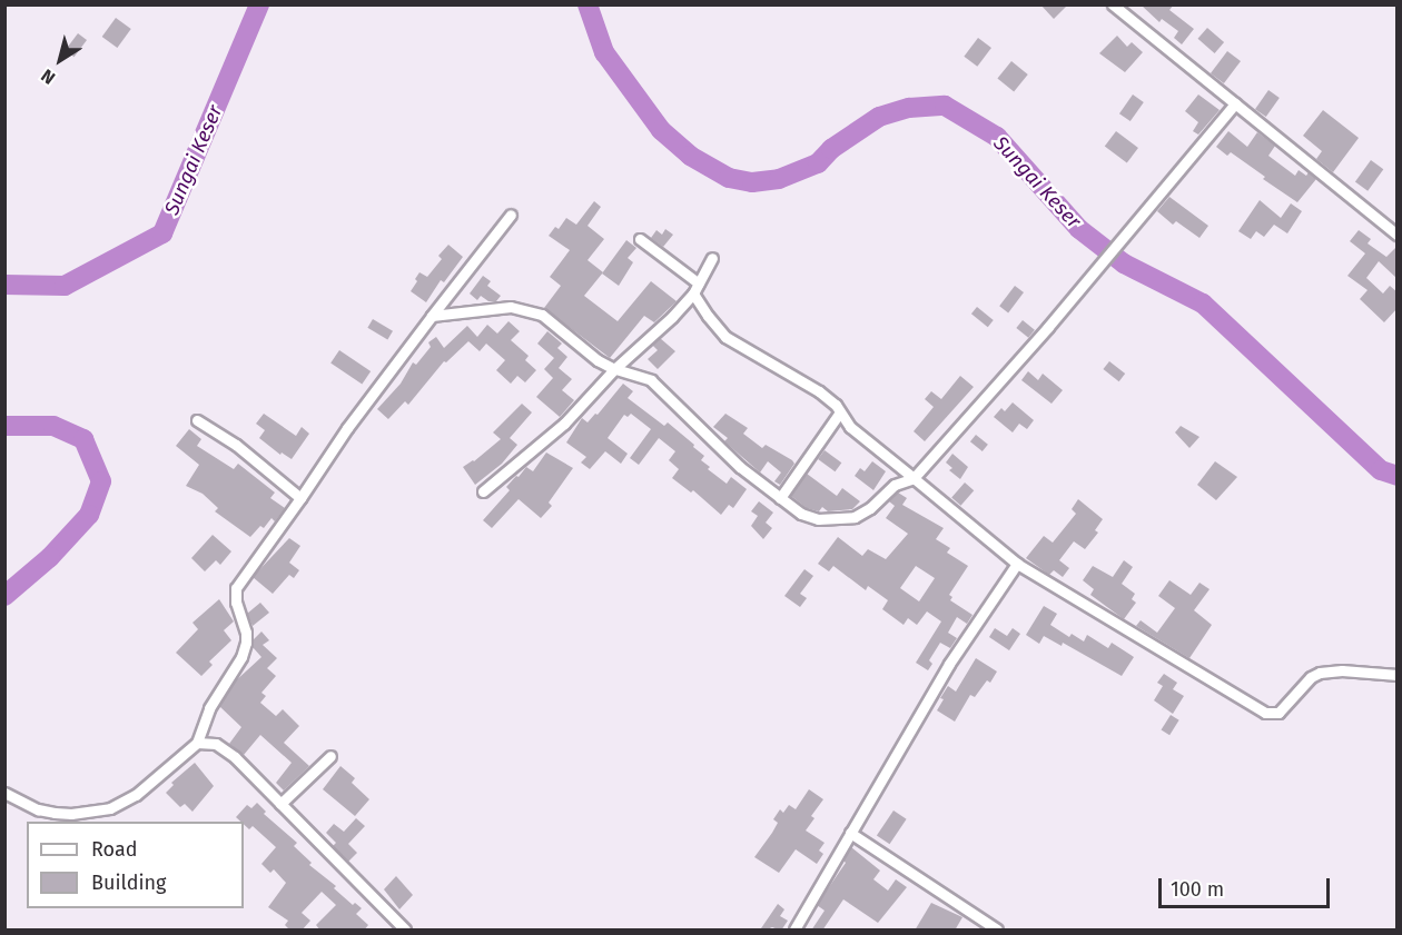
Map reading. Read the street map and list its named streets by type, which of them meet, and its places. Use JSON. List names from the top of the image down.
{
  "water": ["Sungai Keser"],
  "legend": ["Road", "Building"],
  "scale_bar": "100 m",
  "north": "bottom left"
}
